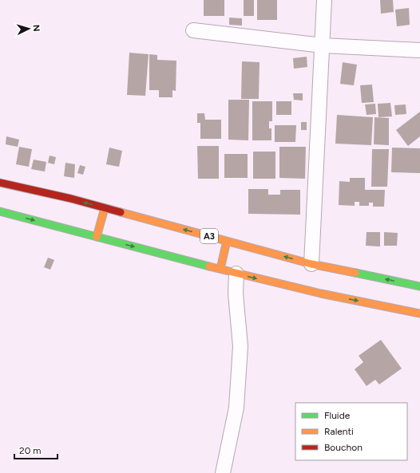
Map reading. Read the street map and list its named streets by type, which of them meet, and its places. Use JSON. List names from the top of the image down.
{
  "streets": {
    "highway": ["A3"]
  },
  "legend": ["Fluide", "Ralenti", "Bouchon"],
  "scale_bar": "20 m",
  "north": "right"
}
